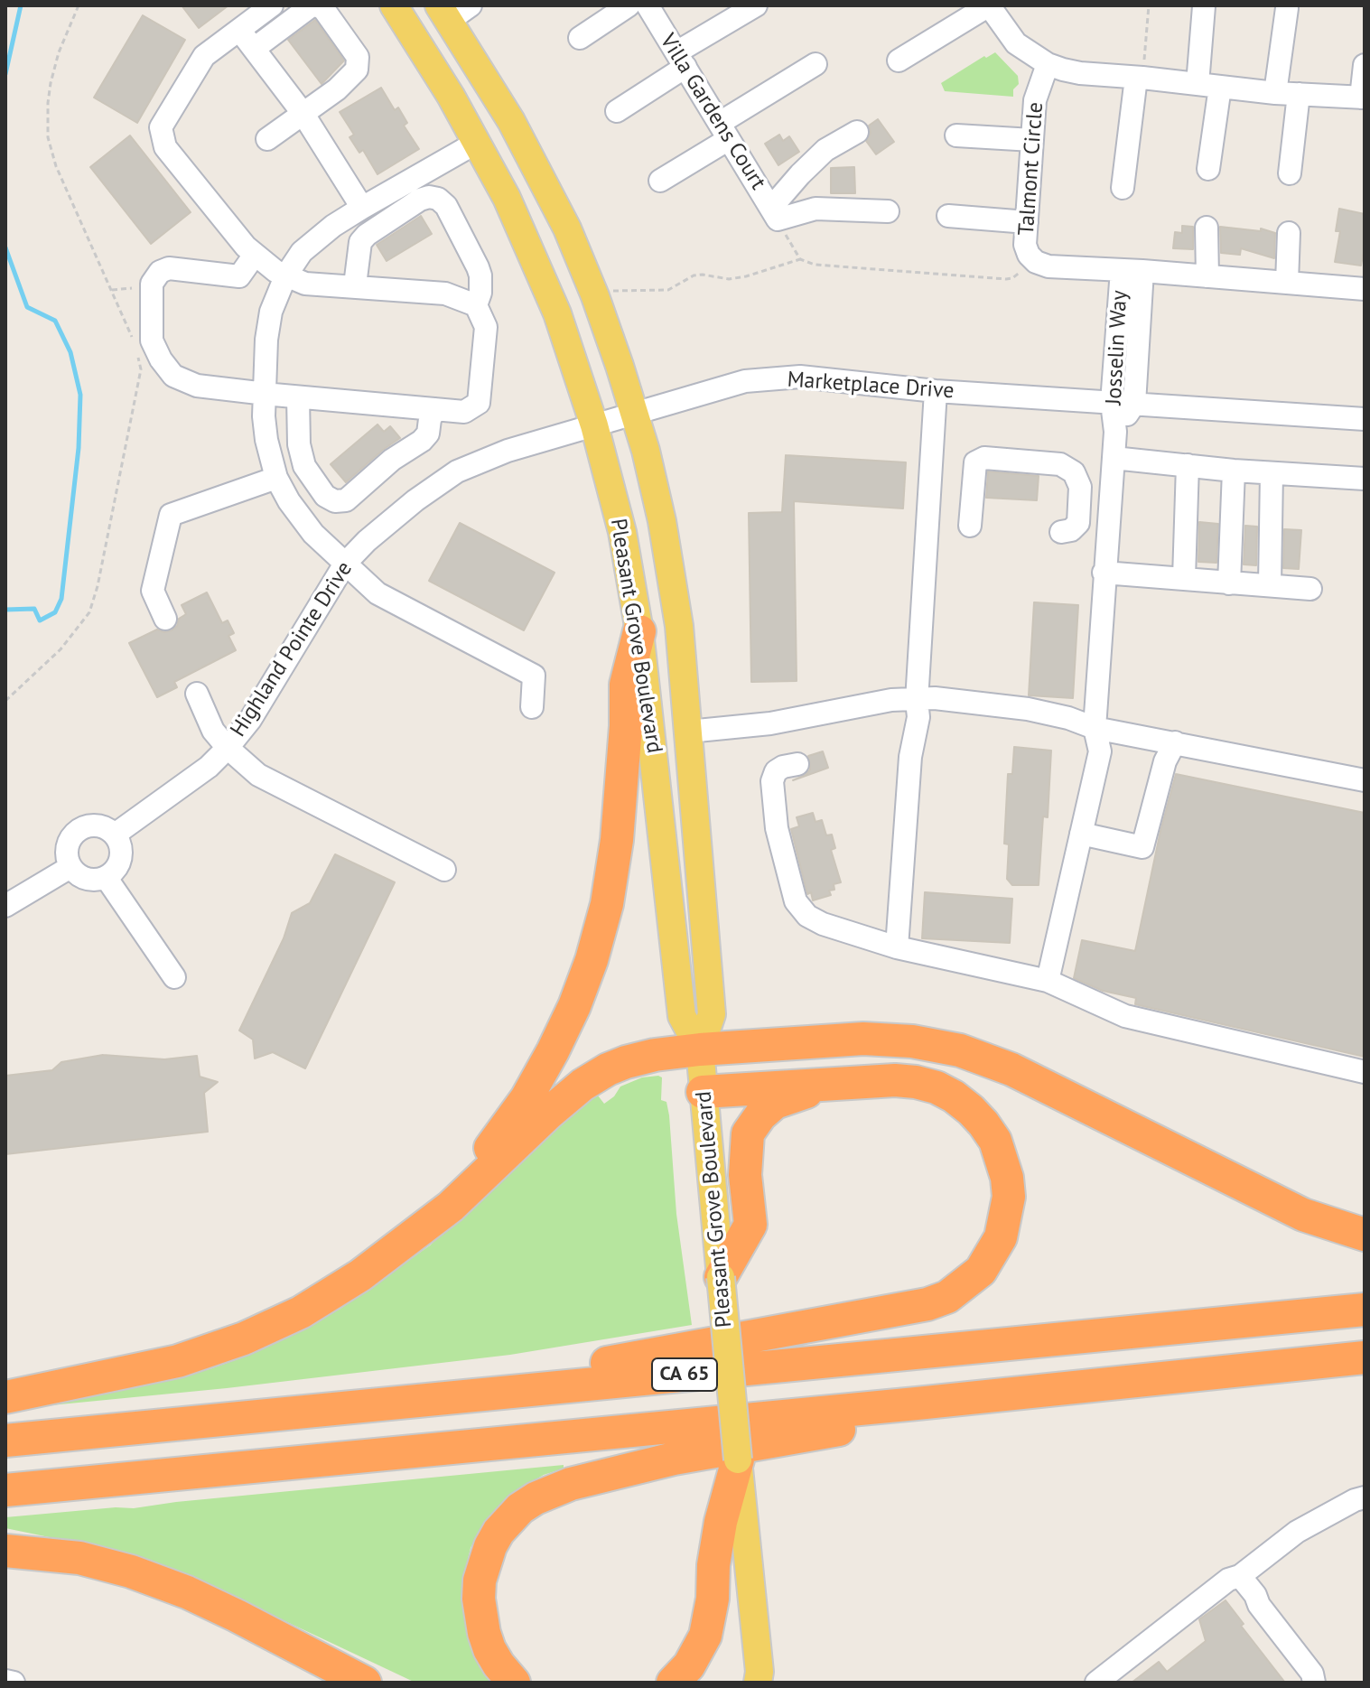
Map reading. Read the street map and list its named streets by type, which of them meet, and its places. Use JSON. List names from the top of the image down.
{
  "streets": {
    "highway": ["CA 65"],
    "main road": ["Pleasant Grove Boulevard"],
    "street": [
      "Villa Gardens Court",
      "Talmont Circle",
      "Josselin Way",
      "Marketplace Drive",
      "Highland Pointe Drive"
    ]
  },
  "crossings": [
    ["Talmont Circle", "Josselin Way"],
    ["Josselin Way", "Marketplace Drive"],
    ["Marketplace Drive", "Pleasant Grove Boulevard"],
    ["Marketplace Drive", "Highland Pointe Drive"],
    ["Pleasant Grove Boulevard", "Highland Pointe Drive"]
  ]
}
